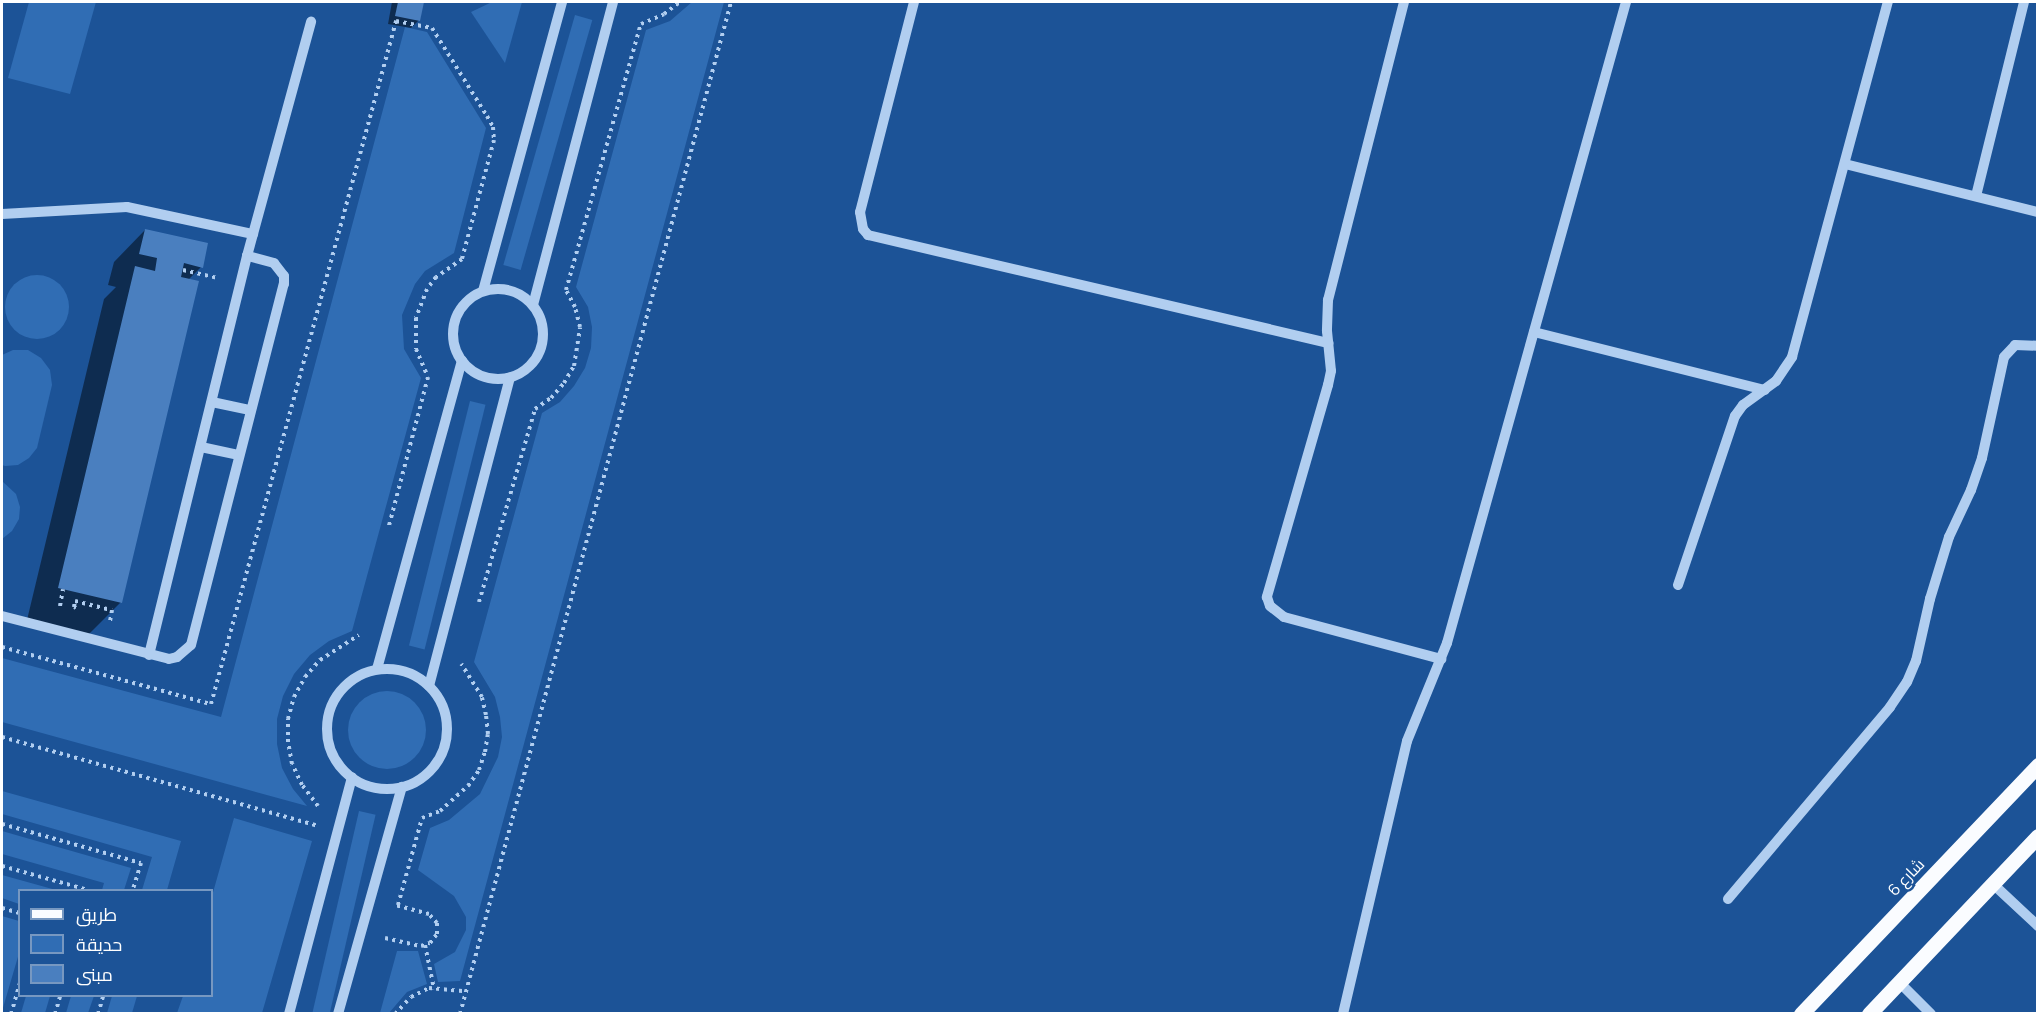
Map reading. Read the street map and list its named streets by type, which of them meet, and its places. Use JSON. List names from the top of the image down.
{
  "streets": {
    "main road": ["شارع 6"]
  },
  "legend": ["طريق", "حديقة", "مبنى"]
}
